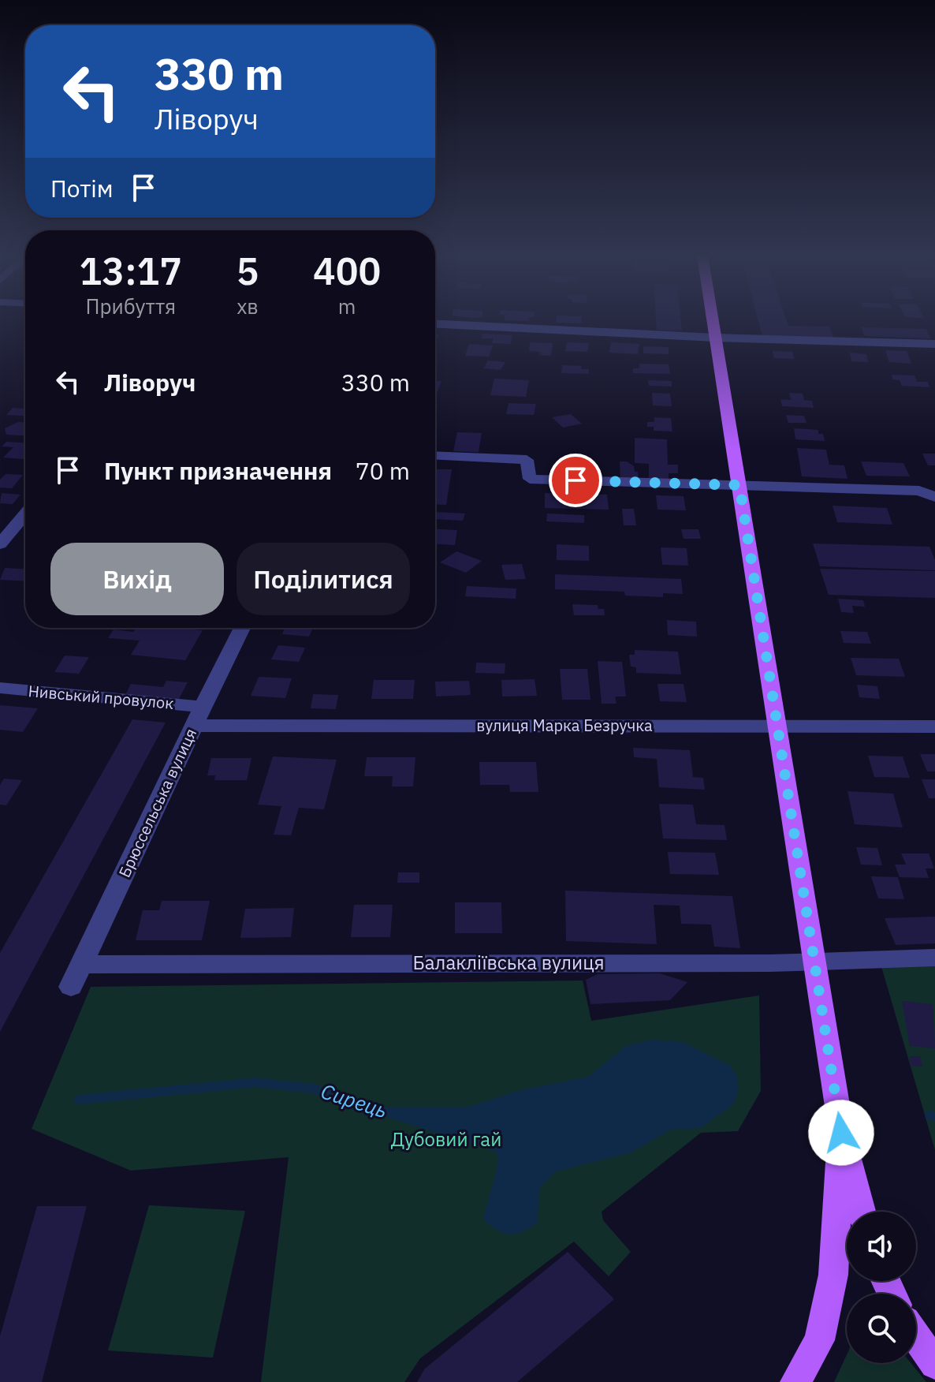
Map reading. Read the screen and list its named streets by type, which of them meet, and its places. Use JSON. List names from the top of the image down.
{
  "streets": {
    "street": [
      "Нивський провулок",
      "вулиця Марка Безручка",
      "Брюссельська вулиця",
      "Балакліївська вулиця"
    ]
  },
  "crossings": [
    ["Нивський провулок", "вулиця Марка Безручка"],
    ["Нивський провулок", "Брюссельська вулиця"],
    ["вулиця Марка Безручка", "Брюссельська вулиця"],
    ["Брюссельська вулиця", "Балакліївська вулиця"]
  ],
  "water": ["Сирець"],
  "parks": ["Дубовий гай"],
  "page": {
    "turn": ["330 m", "Ліворуч"],
    "then": "Потім",
    "eta": [
      "13:17",
      "Прибуття",
      "5",
      "хв",
      "400",
      "m"
    ],
    "list": [
      {
        "name": "Ліворуч",
        "value": "330 m"
      },
      {
        "name": "Пункт призначення",
        "value": "70 m"
      }
    ],
    "buttons": ["Вихід", "Поділитися"]
  }
}
